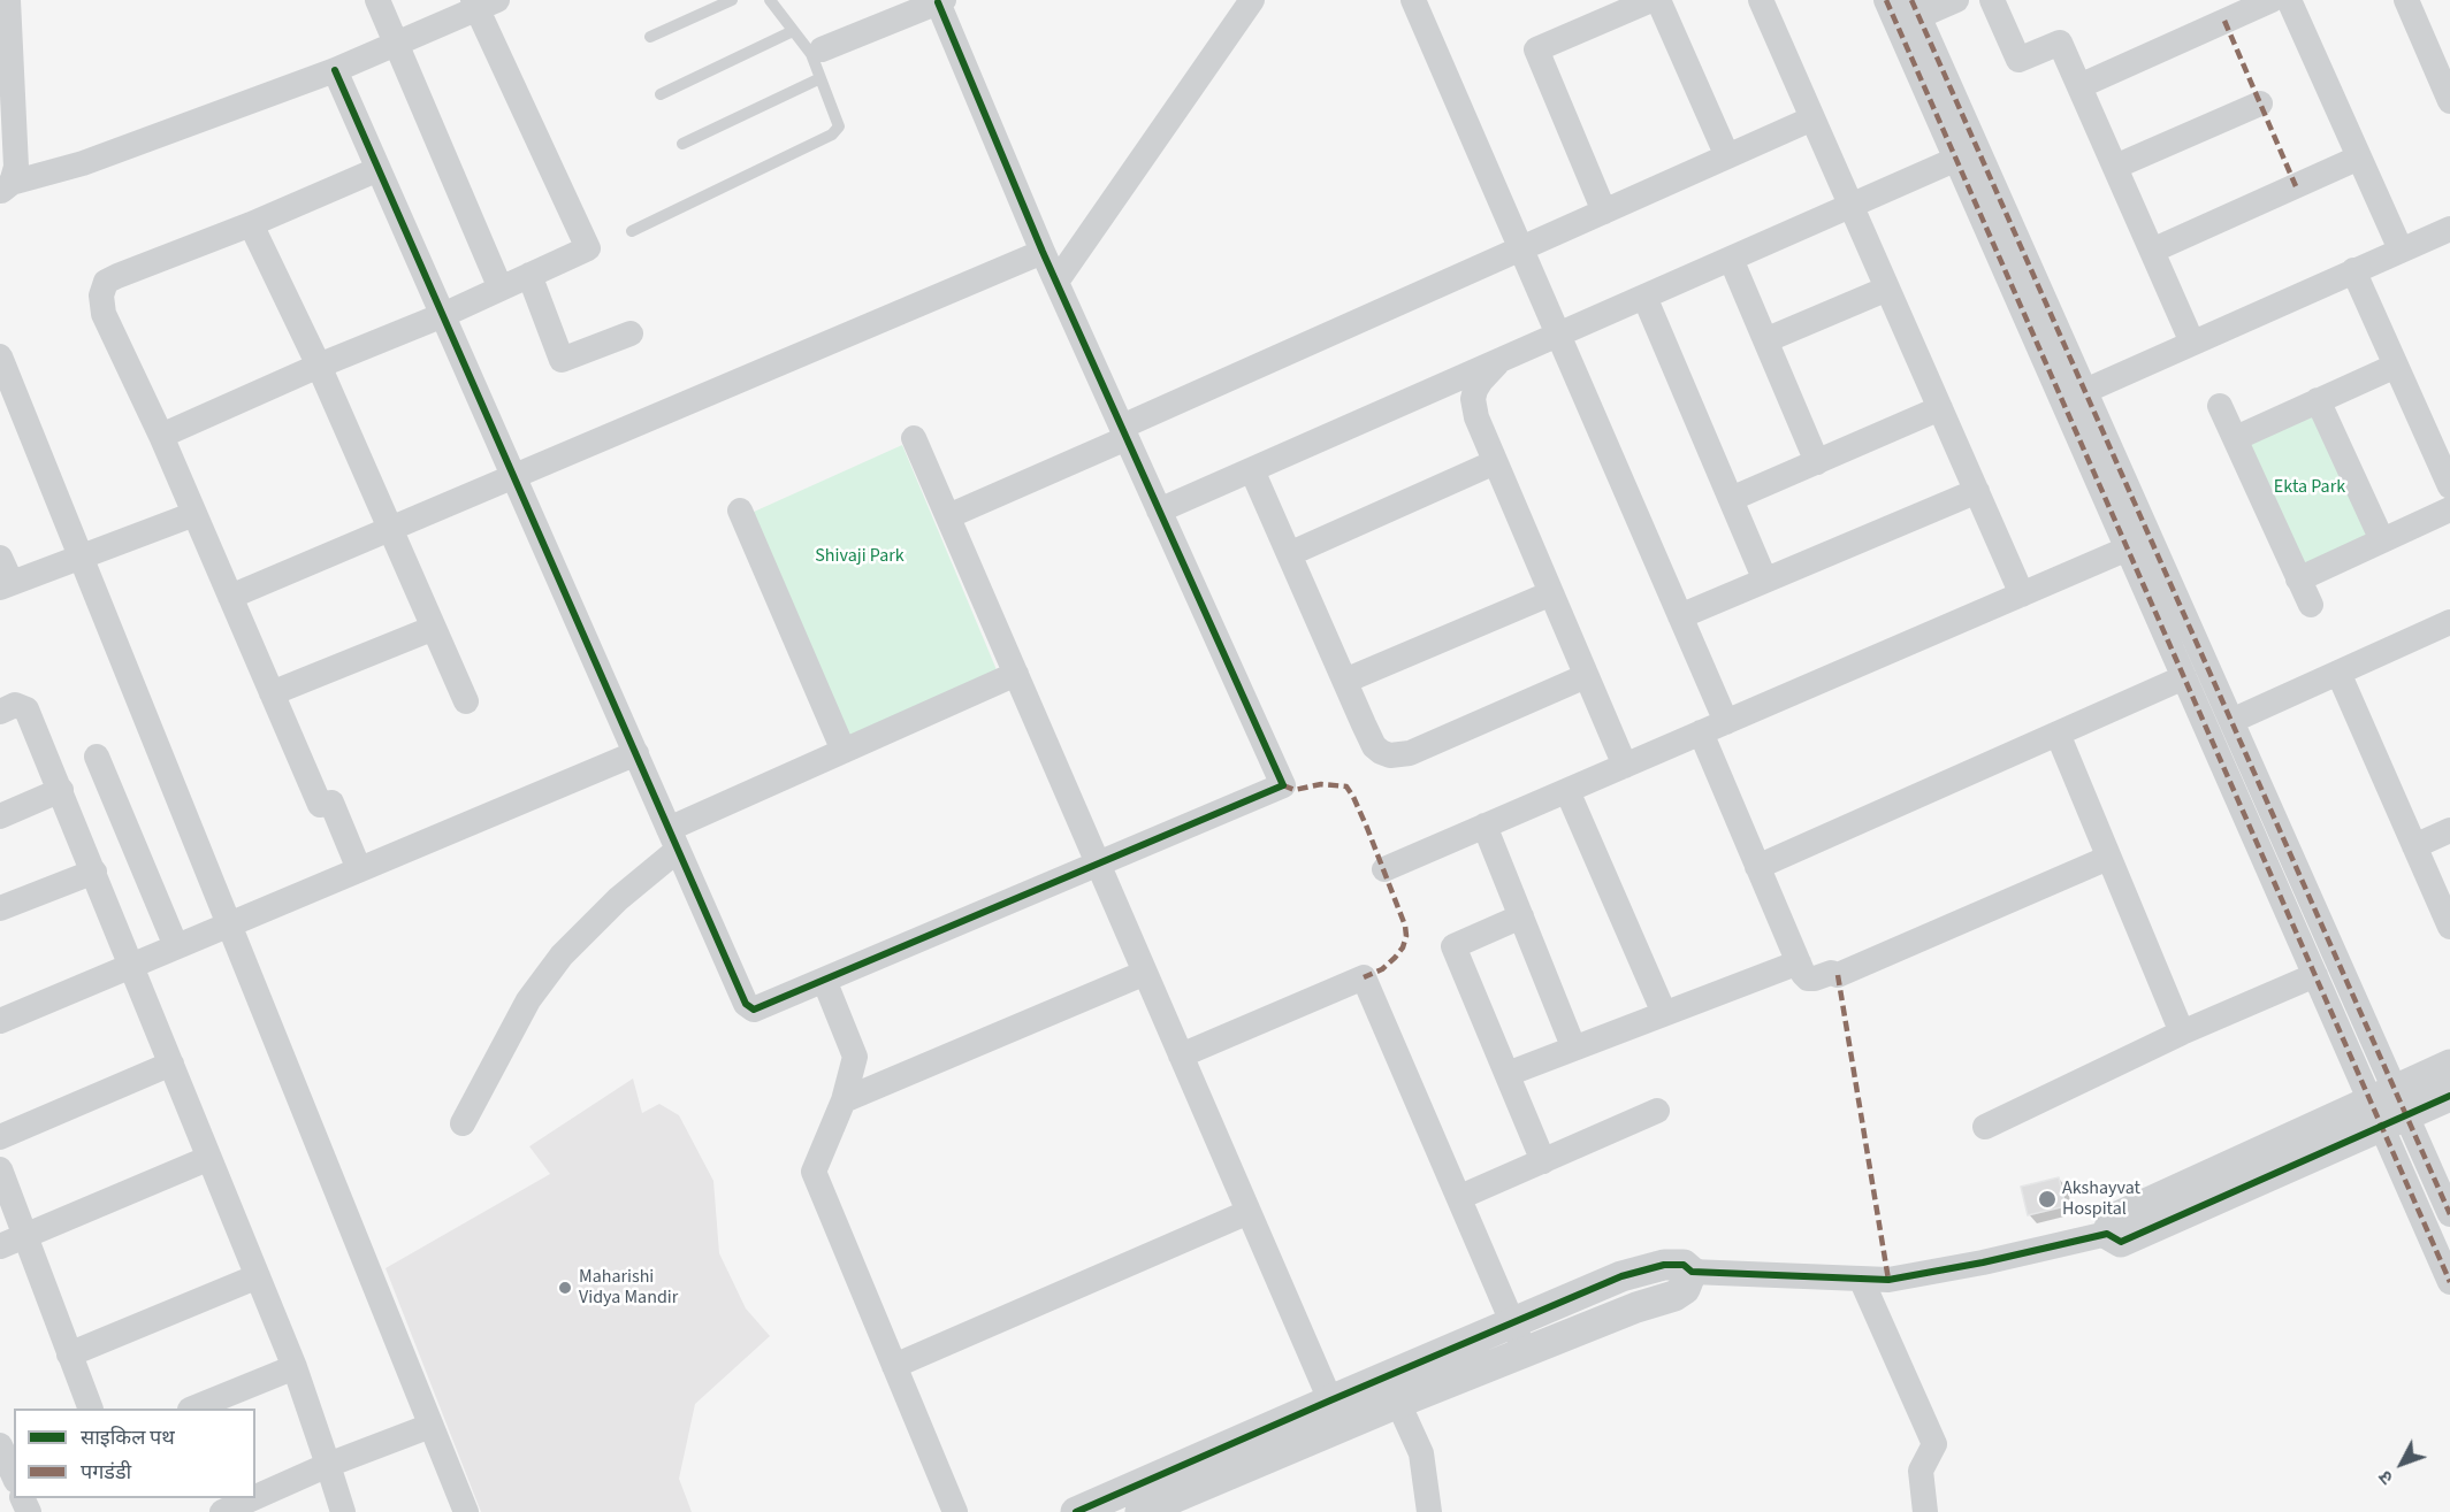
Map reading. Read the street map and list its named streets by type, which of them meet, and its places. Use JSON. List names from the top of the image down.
{
  "parks": ["Ekta Park", "Shivaji Park"],
  "places": ["Akshayvat Hospital", "Maharishi Vidya Mandir"],
  "legend": ["साइकिल पथ", "पगडंडी"],
  "north": "bottom left"
}
